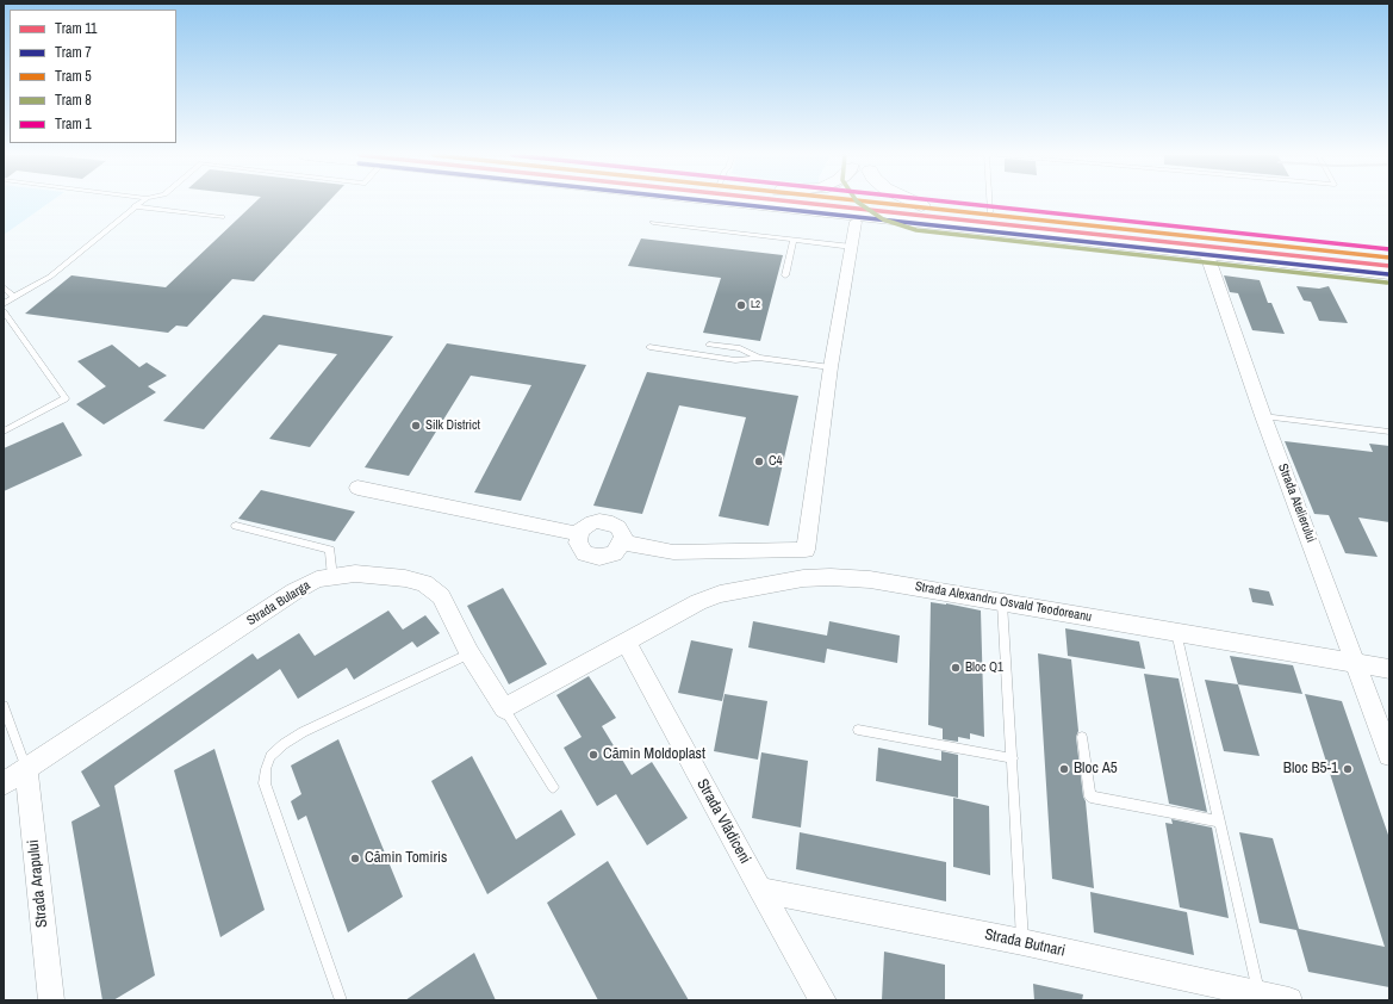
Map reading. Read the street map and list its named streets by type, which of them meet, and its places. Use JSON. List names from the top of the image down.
{
  "streets": {
    "street": [
      "Strada Atelierului",
      "Strada Alexandru Osvald Teodoreanu",
      "Strada Bularga",
      "Strada Vlădiceni",
      "Strada Arapului",
      "Strada Butnari"
    ]
  },
  "crossings": [
    ["Strada Atelierului", "Strada Alexandru Osvald Teodoreanu"],
    ["Strada Alexandru Osvald Teodoreanu", "Strada Vlădiceni"],
    ["Strada Bularga", "Strada Arapului"],
    ["Strada Vlădiceni", "Strada Butnari"]
  ],
  "places": [
    "L2",
    "Silk District",
    "C4",
    "Bloc Q1",
    "Cămin Moldoplast",
    "Bloc A5",
    "Bloc B5-1",
    "Cămin Tomiris"
  ],
  "lines": [
    "tram line 11",
    "tram line 7",
    "tram line 5",
    "tram line 8",
    "tram line 1"
  ],
  "legend": [
    "Tram 11",
    "Tram 7",
    "Tram 5",
    "Tram 8",
    "Tram 1"
  ]
}
